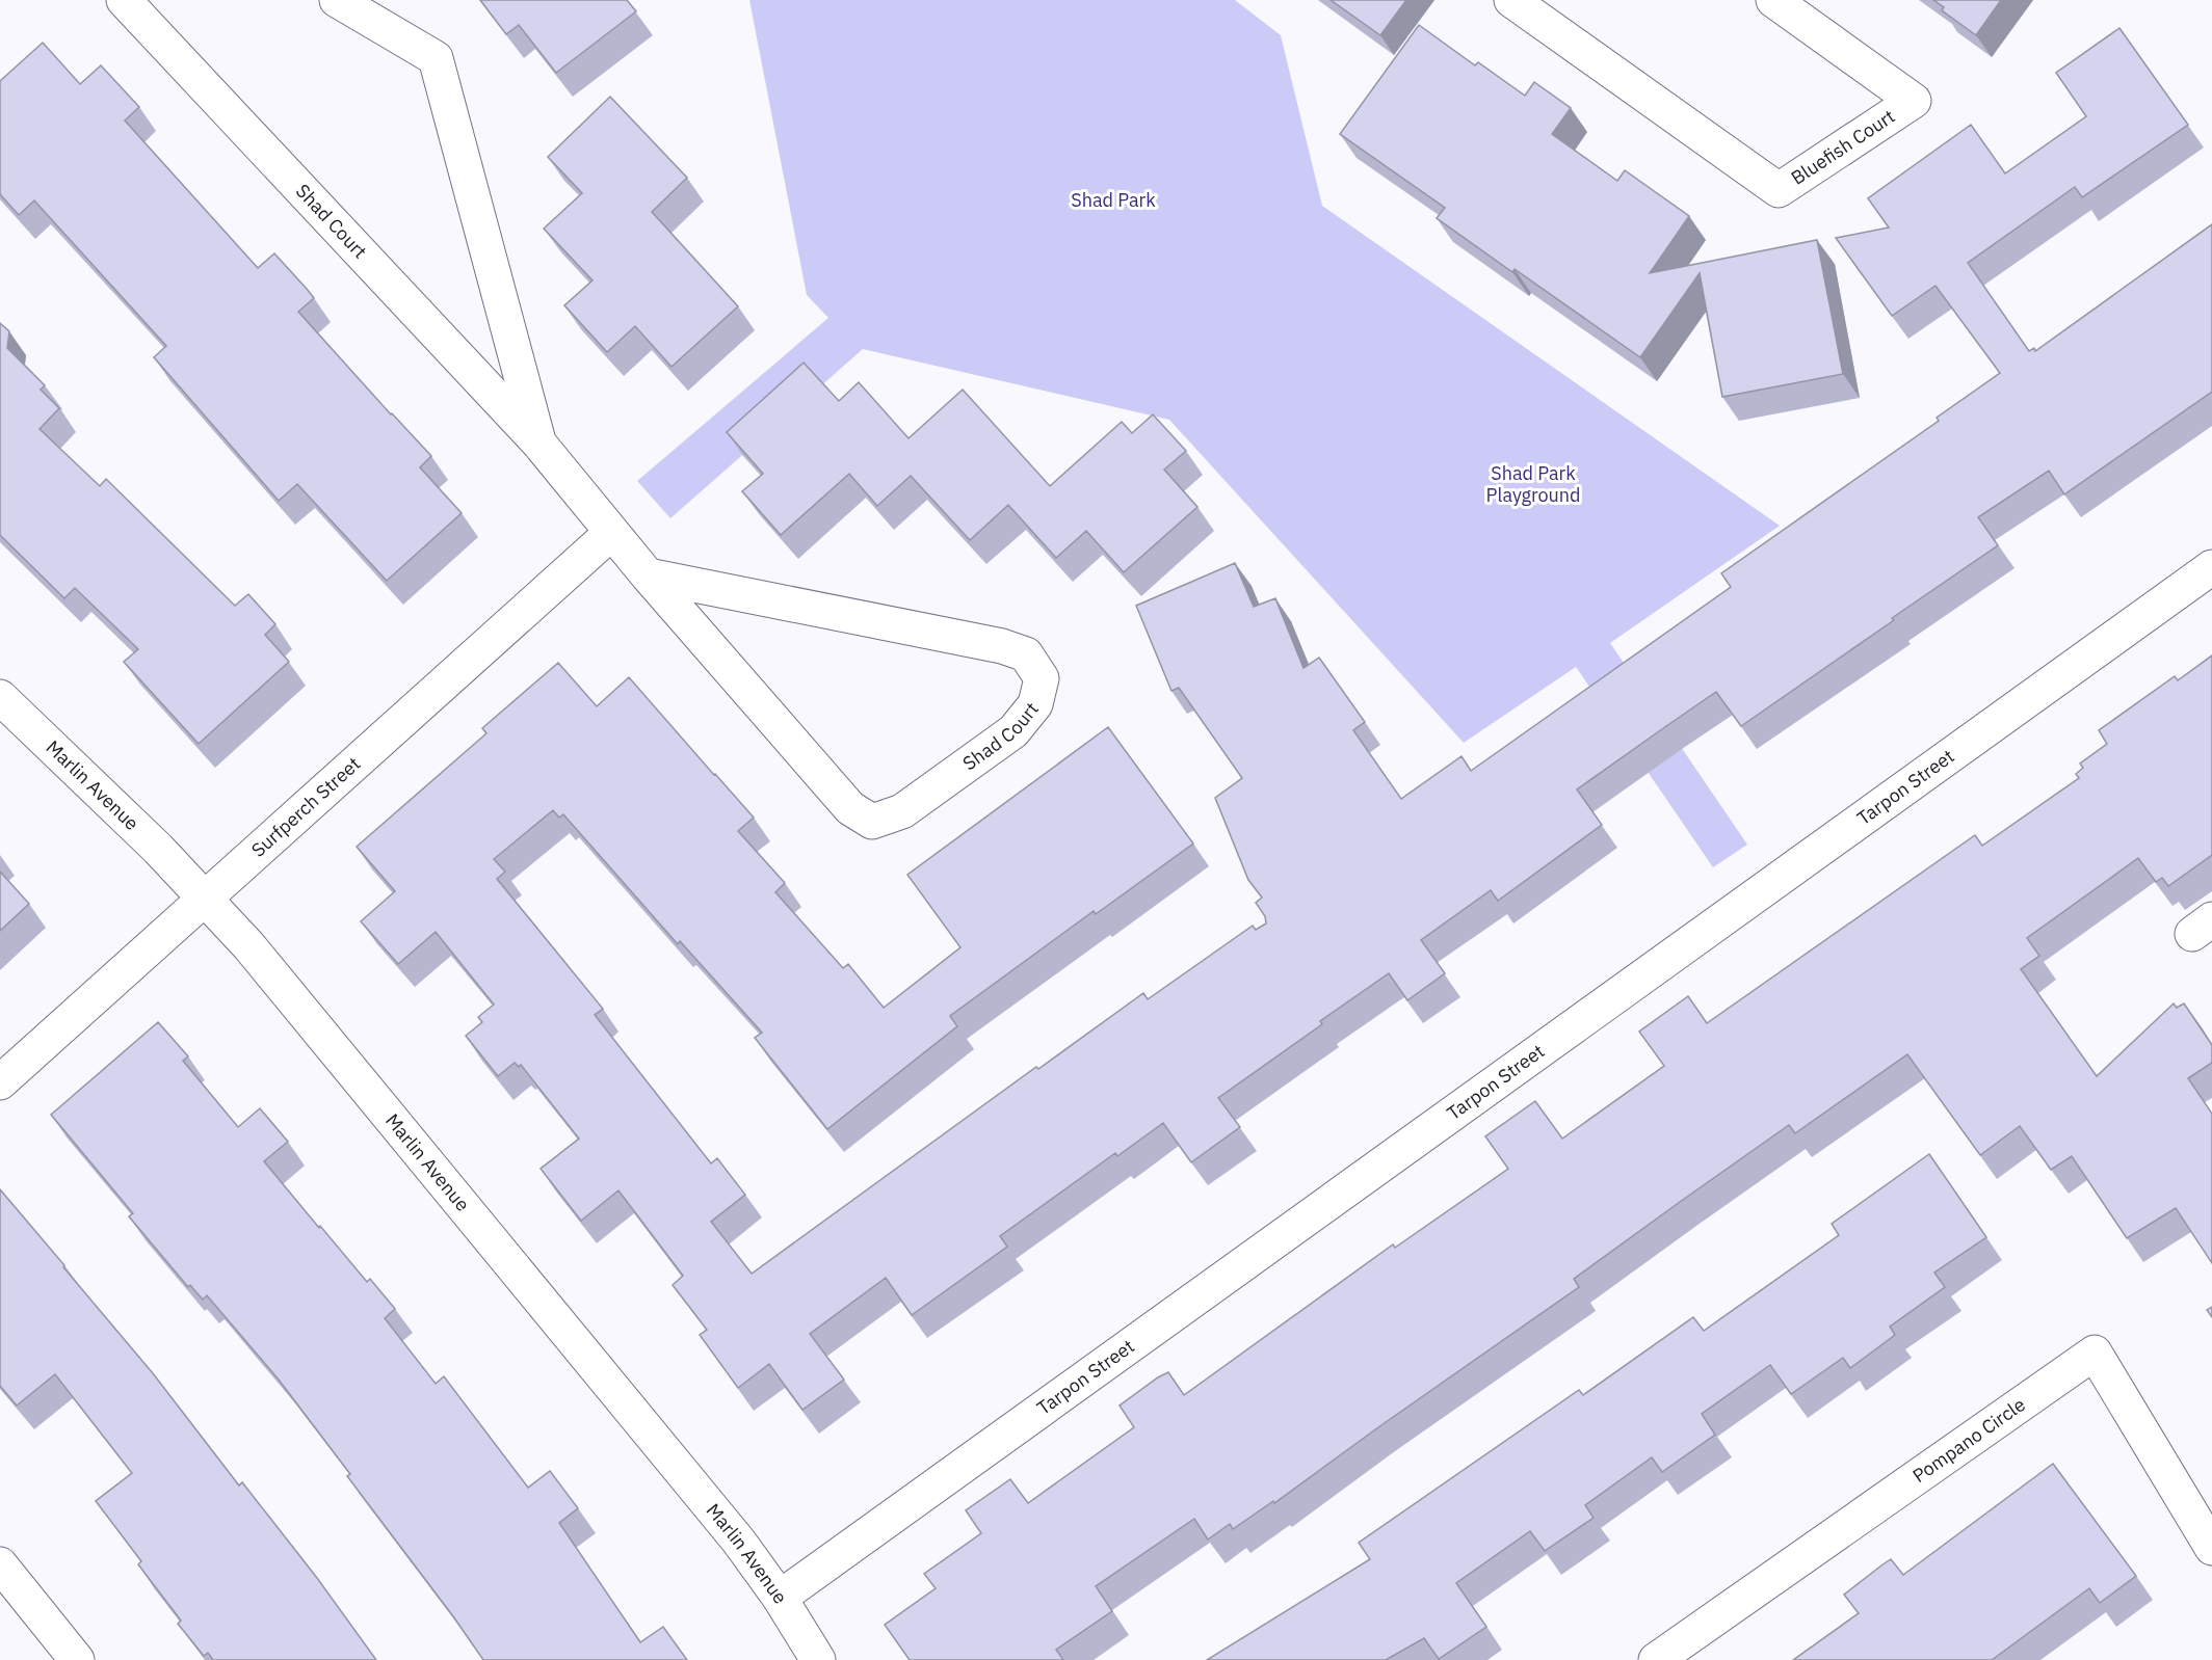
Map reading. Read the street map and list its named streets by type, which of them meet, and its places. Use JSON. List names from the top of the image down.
{
  "streets": {
    "street": [
      "Bluefish Court",
      "Shad Court",
      "Marlin Avenue",
      "Tarpon Street",
      "Surfperch Street",
      "Pompano Circle"
    ]
  },
  "crossings": [
    ["Shad Court", "Surfperch Street"],
    ["Marlin Avenue", "Tarpon Street"],
    ["Marlin Avenue", "Surfperch Street"]
  ],
  "parks": ["Shad Park", "Shad Park Playground"]
}
